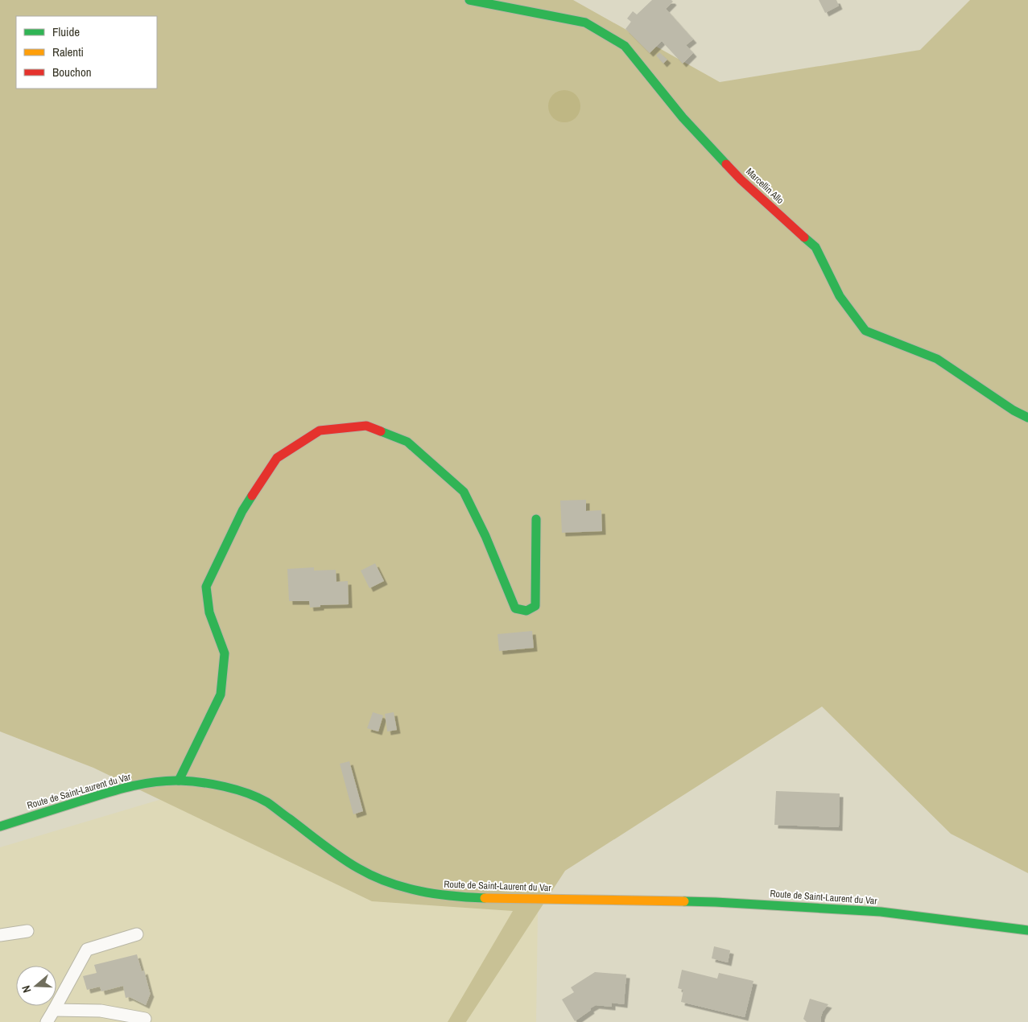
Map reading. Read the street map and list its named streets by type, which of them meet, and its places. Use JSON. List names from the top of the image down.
{
  "streets": {
    "street": ["Marcellin Allo", "Route de Saint-Laurent du Var"]
  },
  "legend": ["Fluide", "Ralenti", "Bouchon"],
  "north": "left"
}
